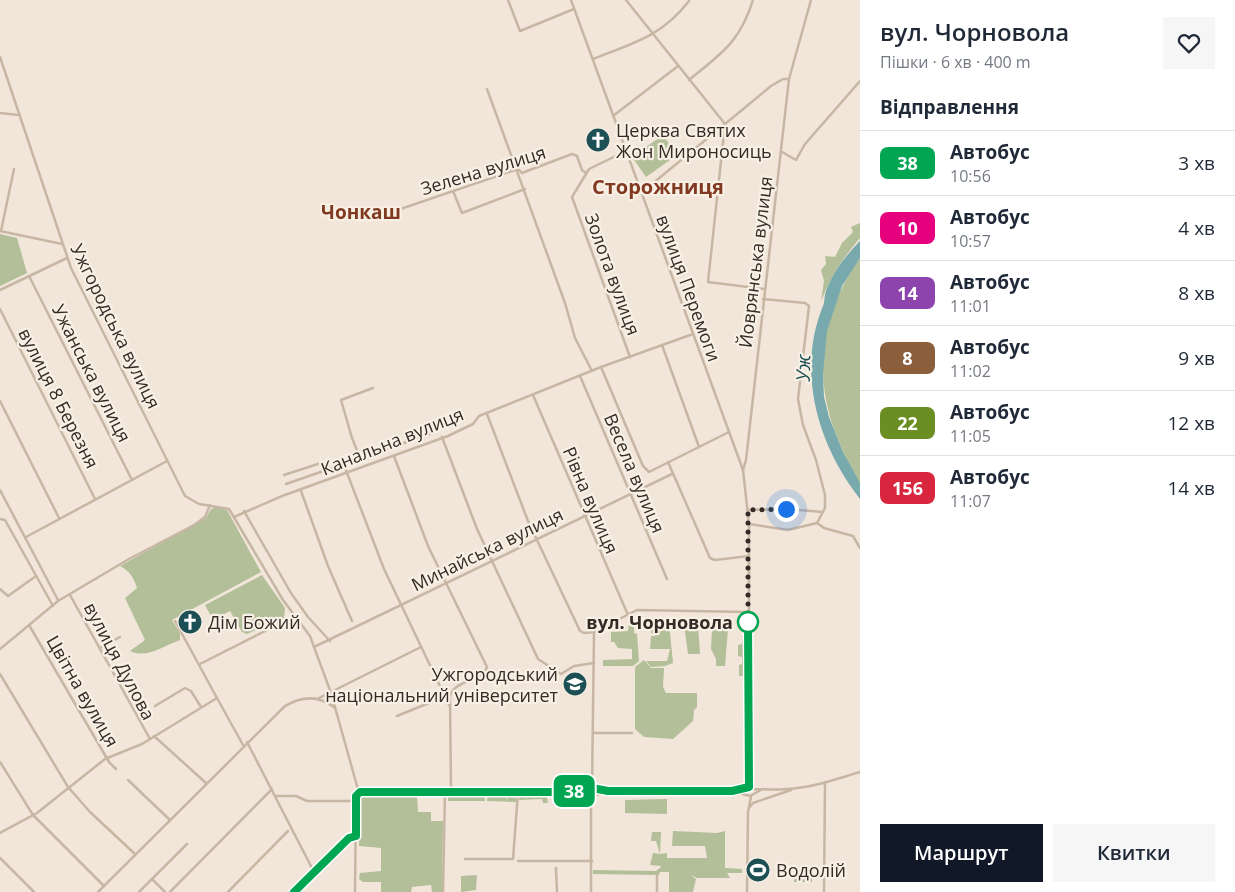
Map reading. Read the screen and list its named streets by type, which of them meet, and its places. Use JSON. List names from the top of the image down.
{
  "streets": {
    "street": [
      "Зелена вулиця",
      "Йоврянська вулиця",
      "Золота вулиця",
      "вулиця Перемоги",
      "Ужгородська вулиця",
      "Ужанська вулиця",
      "вулиця 8 Березня",
      "Канальна вулиця",
      "Весела вулиця",
      "Рівна вулиця",
      "Минайська вулиця",
      "вулиця Дулова",
      "Цвітна вулиця"
    ]
  },
  "crossings": [
    ["Зелена вулиця", "Золота вулиця"],
    ["Йоврянська вулиця", "вулиця Перемоги"],
    ["Золота вулиця", "Канальна вулиця"],
    ["вулиця Перемоги", "Канальна вулиця"],
    ["Ужгородська вулиця", "Канальна вулиця"],
    ["Канальна вулиця", "Весела вулиця"],
    ["Канальна вулиця", "Рівна вулиця"],
    ["Весела вулиця", "Минайська вулиця"],
    ["Рівна вулиця", "Минайська вулиця"]
  ],
  "districts": ["Сторожниця", "Чонкаш"],
  "water": ["Уж"],
  "places": {
    "church": ["Церква Святих Жон Мироносиць", "Дім Божий"],
    "other": ["вул. Чорновола"],
    "school or university": ["Ужгородський національний університет"],
    "sports": ["Водолій"]
  },
  "lines": ["bus line 38"],
  "page": {
    "on_map": "38",
    "heading": [
      ["вул. Чорновола", "Пішки · 6 хв · 400 m"],
      "Відправлення"
    ],
    "list": [
      {
        "mark": "38",
        "name": "Автобус",
        "note": "10:56",
        "value": "3 хв"
      },
      {
        "mark": "10",
        "name": "Автобус",
        "note": "10:57",
        "value": "4 хв"
      },
      {
        "mark": "14",
        "name": "Автобус",
        "note": "11:01",
        "value": "8 хв"
      },
      {
        "mark": "8",
        "name": "Автобус",
        "note": "11:02",
        "value": "9 хв"
      },
      {
        "mark": "22",
        "name": "Автобус",
        "note": "11:05",
        "value": "12 хв"
      },
      {
        "mark": "156",
        "name": "Автобус",
        "note": "11:07",
        "value": "14 хв"
      }
    ],
    "buttons": ["Маршрут", "Квитки"]
  }
}
